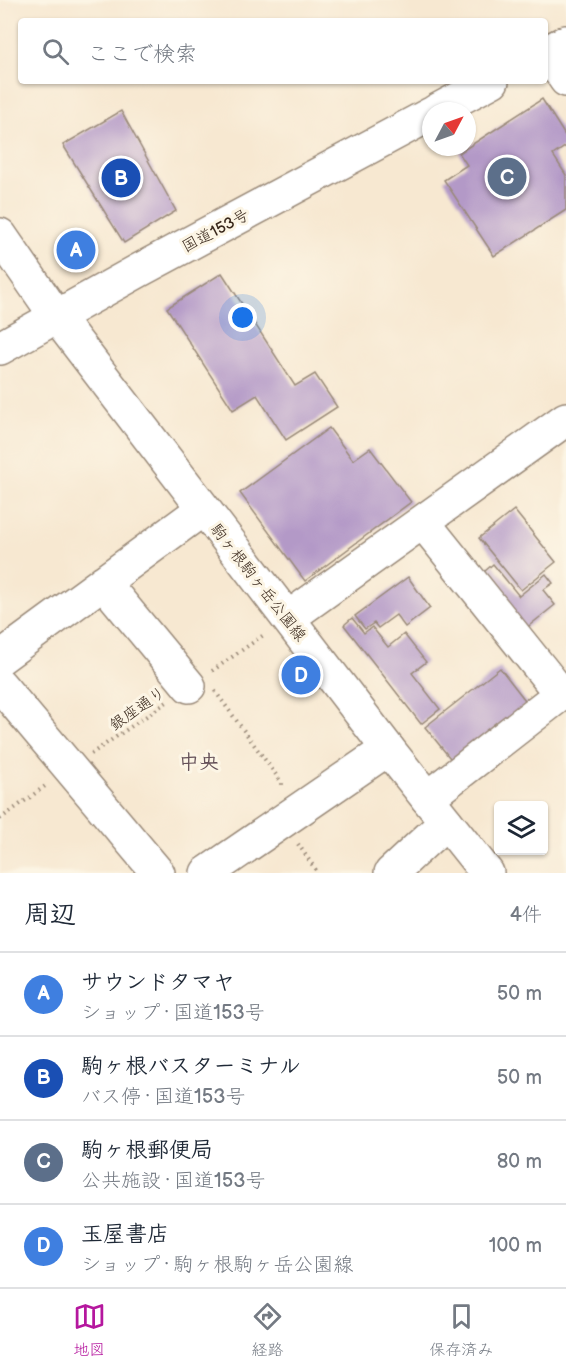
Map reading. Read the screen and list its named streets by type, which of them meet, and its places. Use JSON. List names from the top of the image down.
{
  "streets": {
    "main road": ["国道153号", "駒ヶ根駒ヶ岳公園線"],
    "path": ["銀座通り"]
  },
  "crossings": [
    ["国道153号", "駒ヶ根駒ヶ岳公園線"],
    ["駒ヶ根駒ヶ岳公園線", "銀座通り"]
  ],
  "districts": ["中央"],
  "north": "top right",
  "page": {
    "search": "ここで検索",
    "pins": [
      "C",
      "B",
      "A",
      "D"
    ],
    "heading": ["周辺", "4件"],
    "list": [
      {
        "mark": "A",
        "name": "サウンドタマヤ",
        "note": "ショップ · 国道153号",
        "value": "50 m"
      },
      {
        "mark": "B",
        "name": "駒ヶ根バスターミナル",
        "note": "バス停 · 国道153号",
        "value": "50 m"
      },
      {
        "mark": "C",
        "name": "駒ヶ根郵便局",
        "note": "公共施設 · 国道153号",
        "value": "80 m"
      },
      {
        "mark": "D",
        "name": "玉屋書店",
        "note": "ショップ · 駒ヶ根駒ヶ岳公園線",
        "value": "100 m"
      }
    ],
    "nav": ["地図", "経路", "保存済み"]
  }
}
